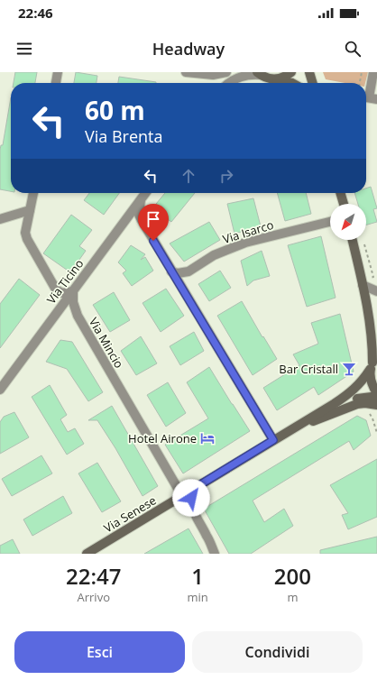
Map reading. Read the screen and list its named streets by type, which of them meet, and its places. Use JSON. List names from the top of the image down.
{
  "streets": {
    "main road": ["Via Senese"],
    "street": ["Via Isarco", "Via Ticino", "Via Mincio"]
  },
  "crossings": [
    ["Via Ticino", "Via Mincio"],
    ["Via Mincio", "Via Senese"]
  ],
  "places": {
    "bar": ["Bar Cristall"],
    "hotel": ["Hotel Airone"]
  },
  "north": "bottom left",
  "page": {
    "status": "22:46",
    "header": "Headway",
    "turn": ["60 m", "Via Brenta"],
    "eta": [
      "22:47",
      "Arrivo",
      "1",
      "min",
      "200",
      "m"
    ],
    "buttons": ["Esci", "Condividi"]
  }
}
